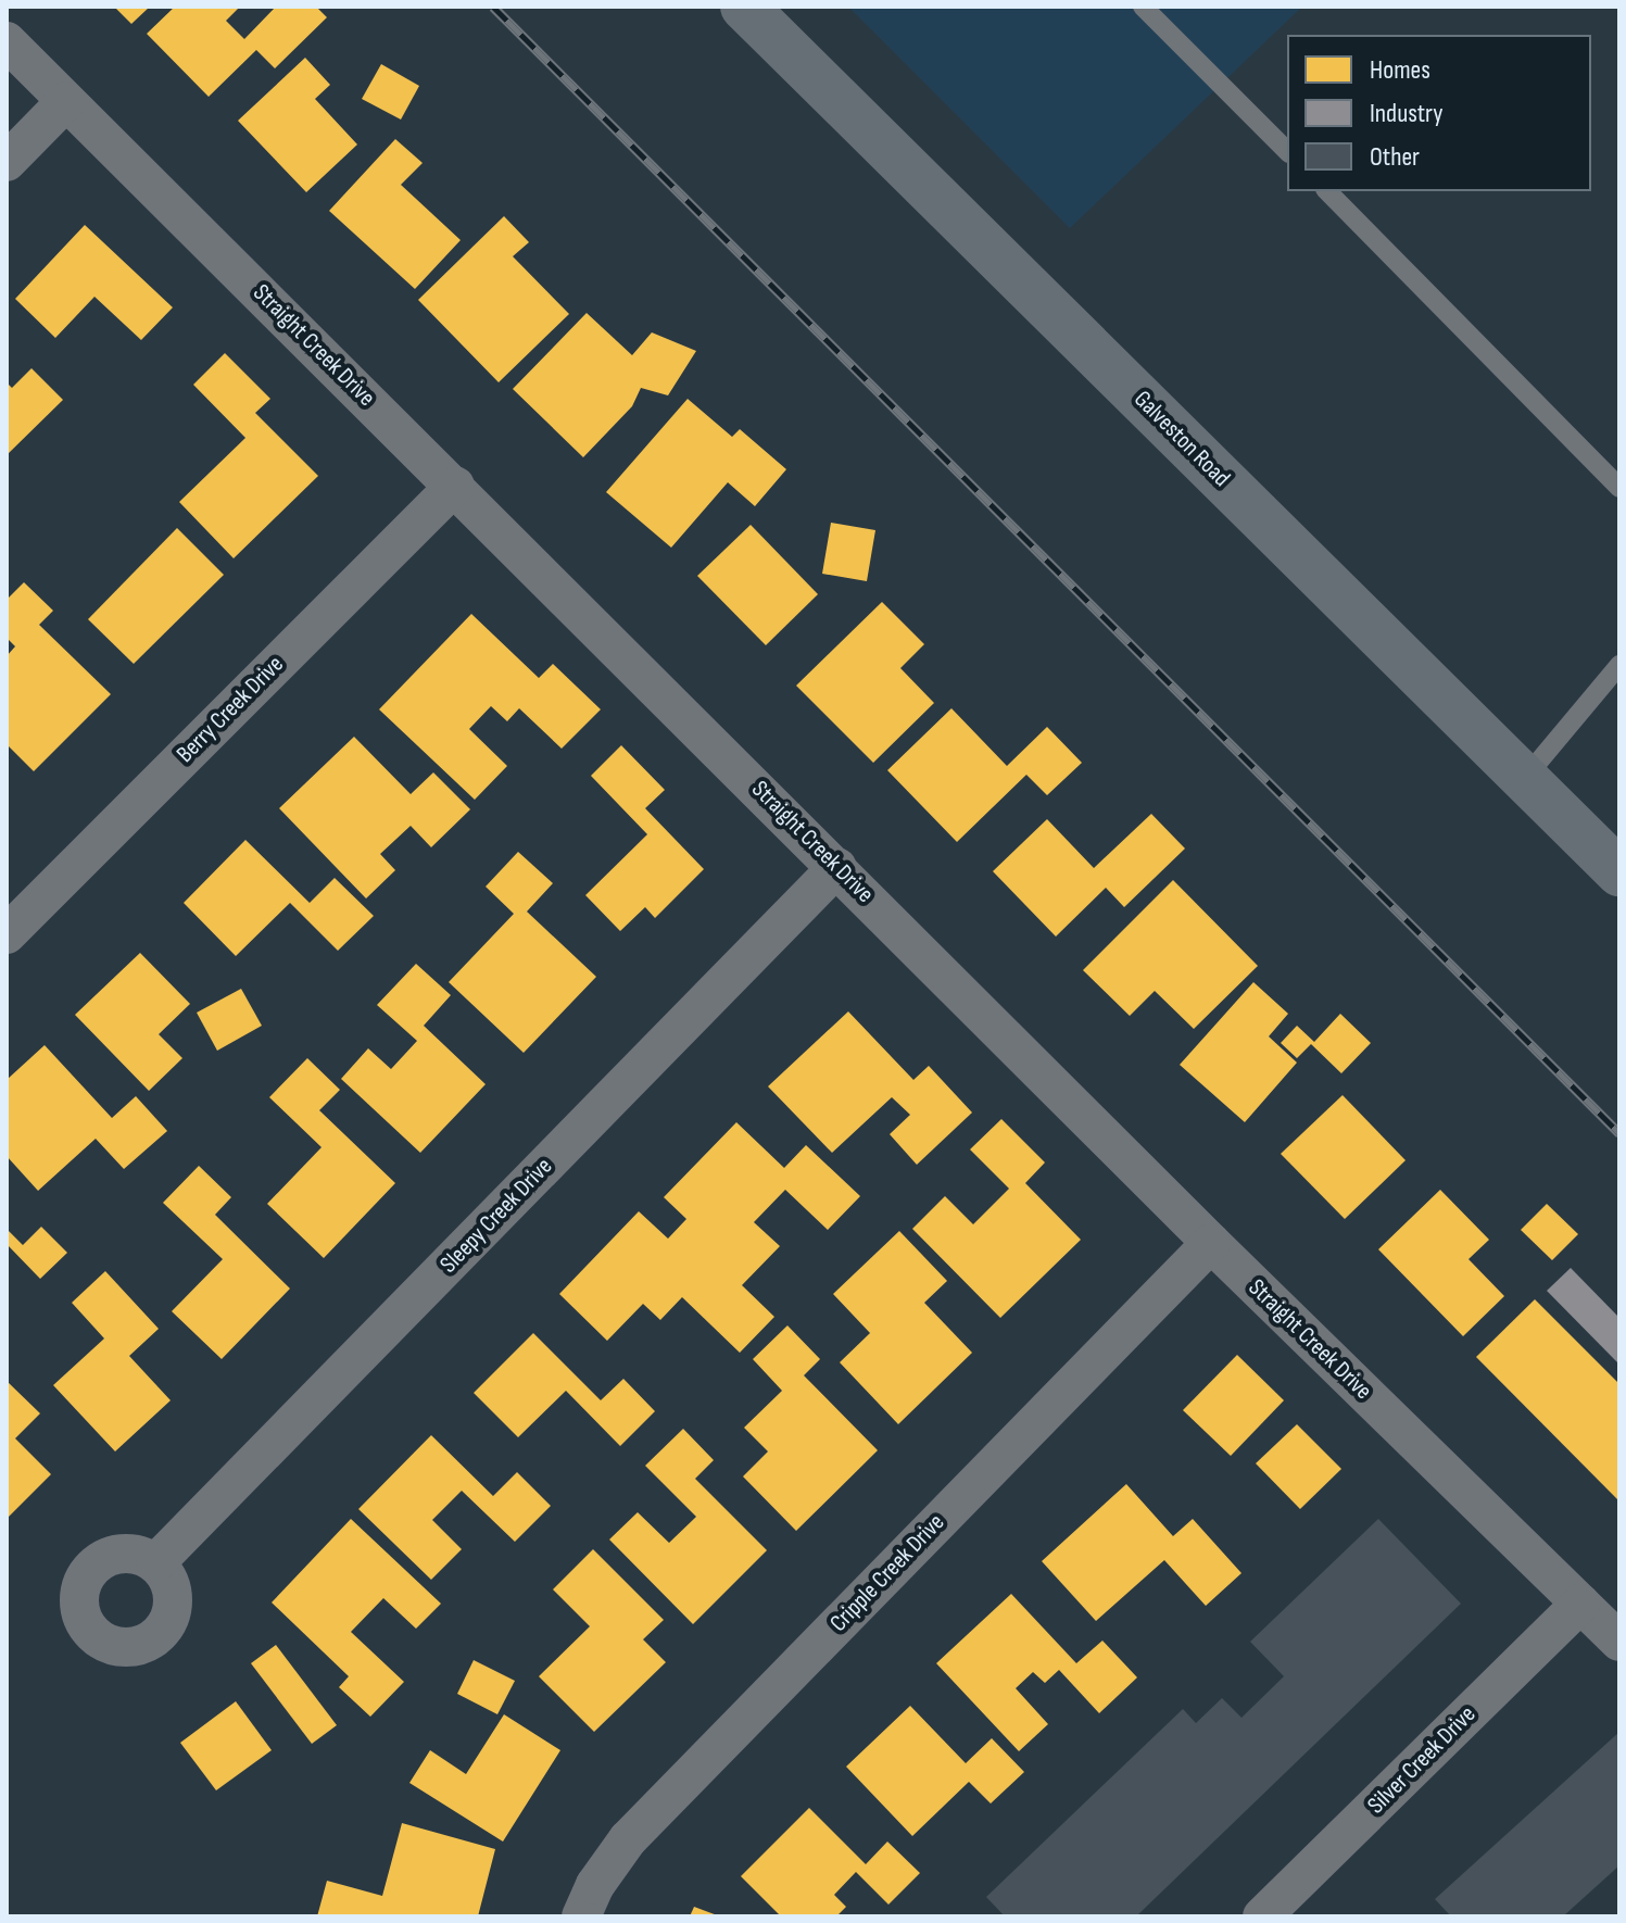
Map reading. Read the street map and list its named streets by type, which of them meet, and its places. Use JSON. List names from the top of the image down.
{
  "streets": {
    "main road": ["Galveston Road"],
    "street": [
      "Straight Creek Drive",
      "Berry Creek Drive",
      "Sleepy Creek Drive",
      "Cripple Creek Drive",
      "Silver Creek Drive"
    ]
  },
  "crossings": [
    ["Straight Creek Drive", "Berry Creek Drive"],
    ["Straight Creek Drive", "Sleepy Creek Drive"],
    ["Straight Creek Drive", "Cripple Creek Drive"],
    ["Straight Creek Drive", "Silver Creek Drive"]
  ],
  "legend": ["Homes", "Industry", "Other"]
}
